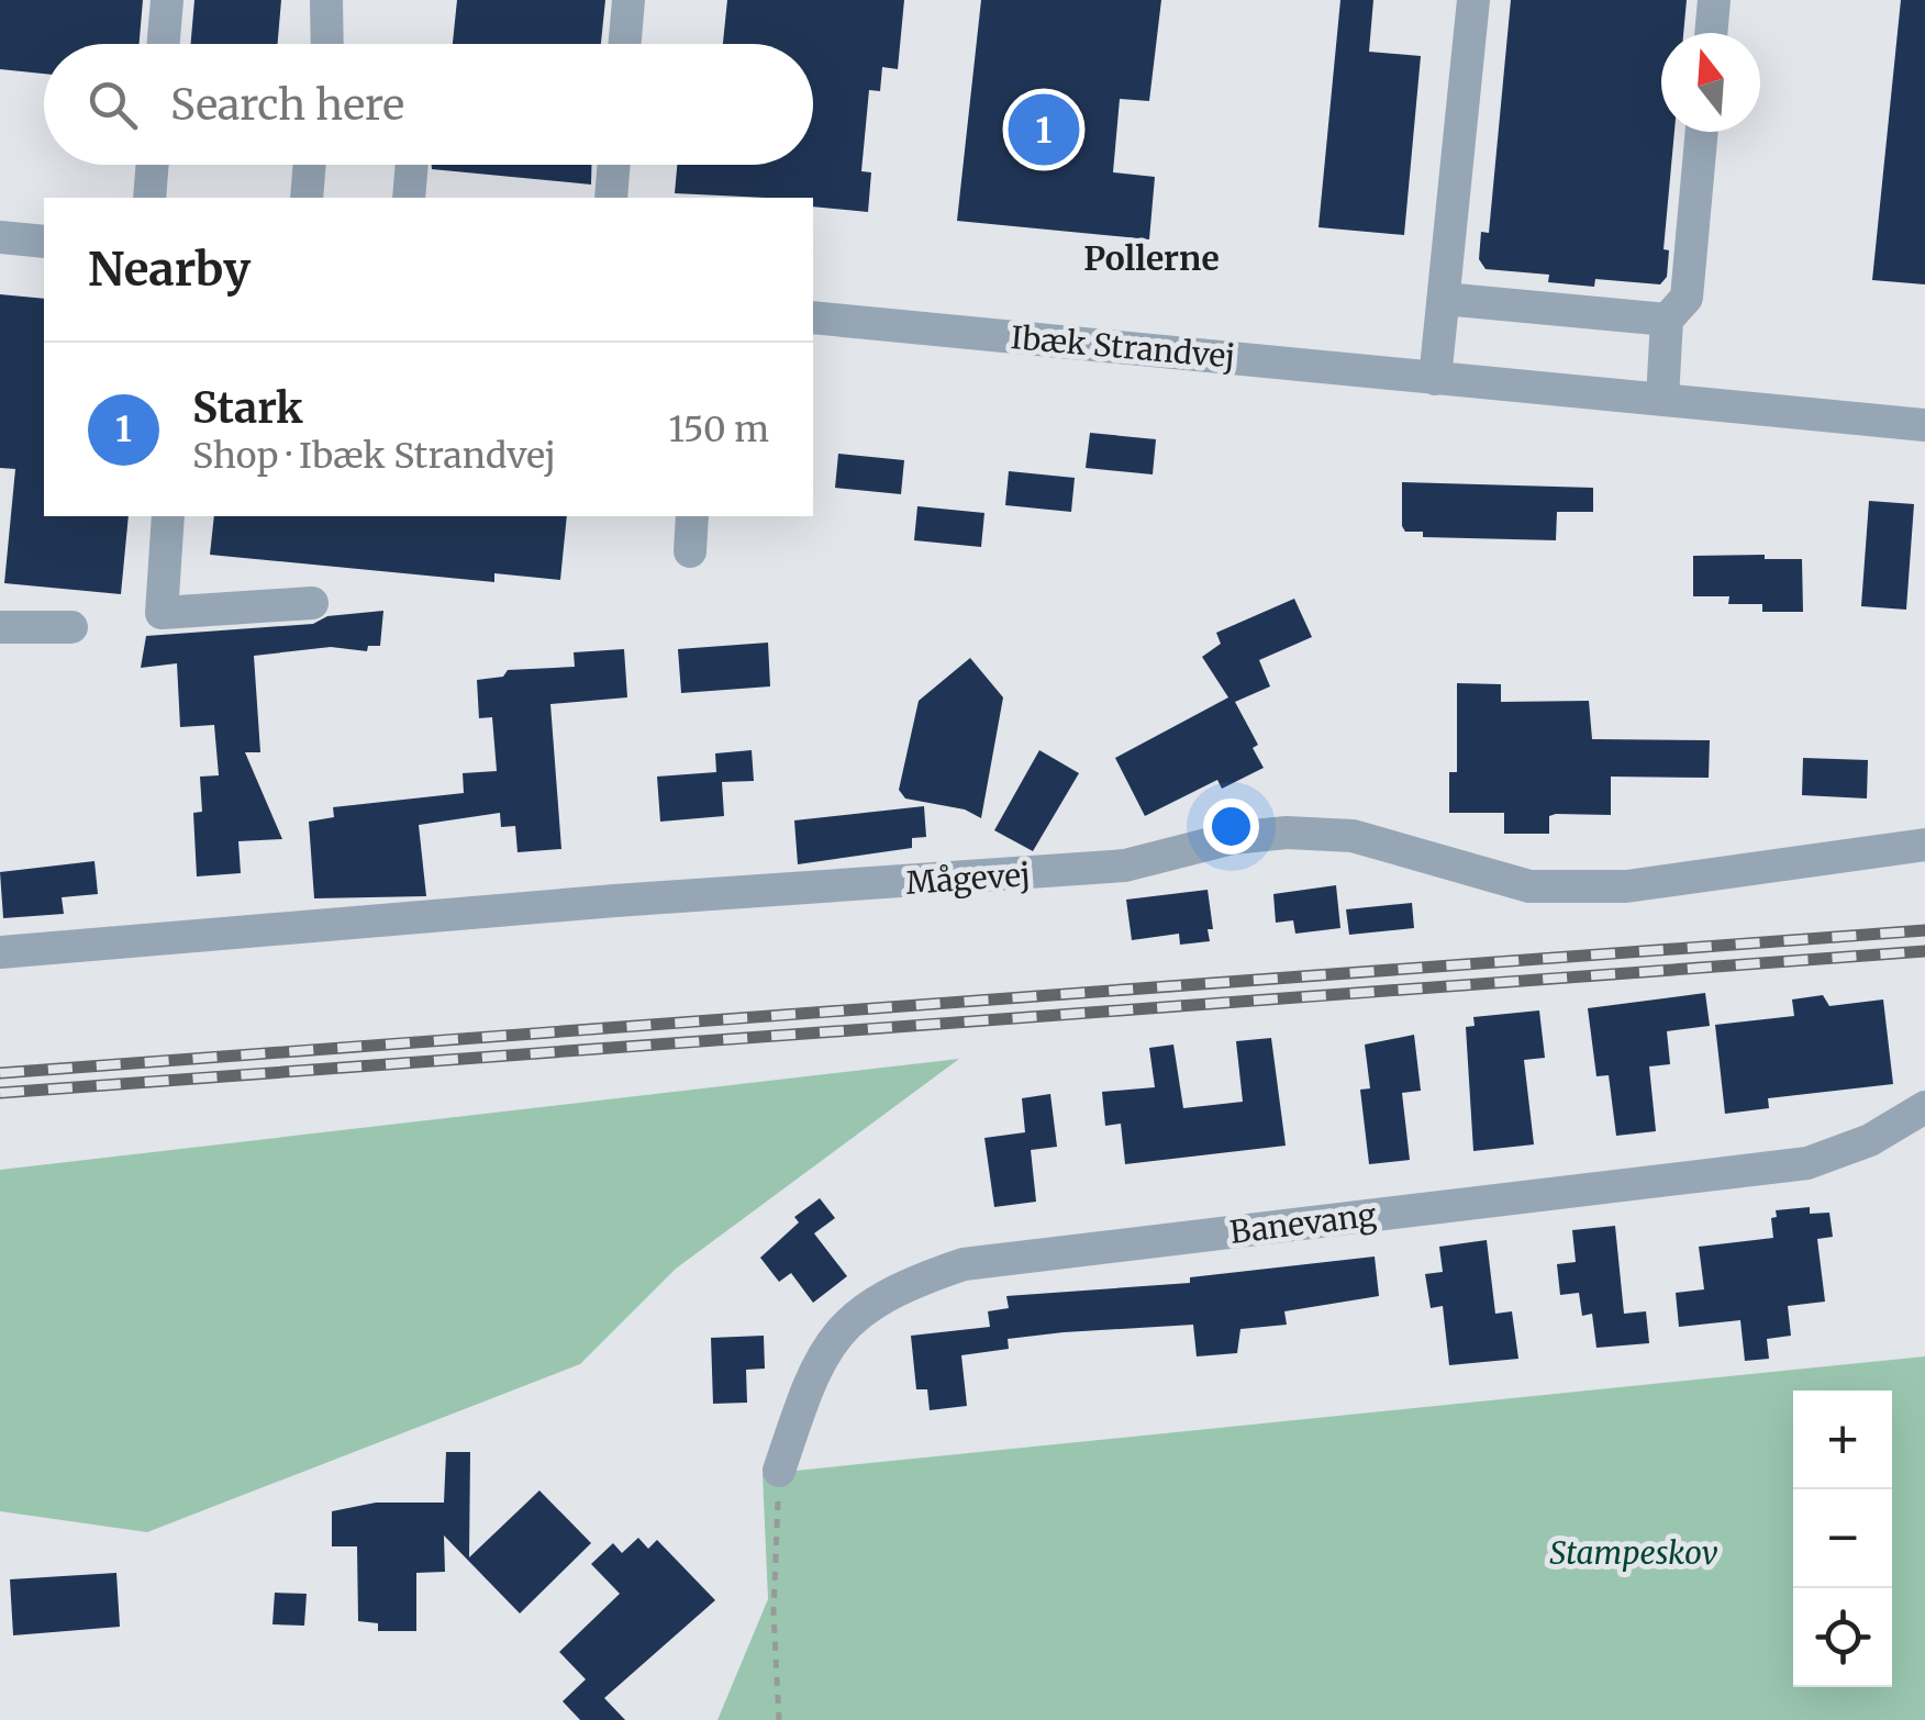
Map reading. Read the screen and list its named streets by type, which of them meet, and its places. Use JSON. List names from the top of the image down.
{
  "streets": {
    "street": ["Ibæk Strandvej", "Mågevej", "Banevang"]
  },
  "districts": ["Pollerne"],
  "parks": ["Stampeskov"],
  "north": "top",
  "page": {
    "search": "Search here",
    "pins": "1",
    "heading": "Nearby",
    "list": [
      {
        "mark": "1",
        "name": "Stark",
        "note": "Shop · Ibæk Strandvej",
        "value": "150 m"
      }
    ],
    "map_buttons": ["+", "−"]
  }
}
